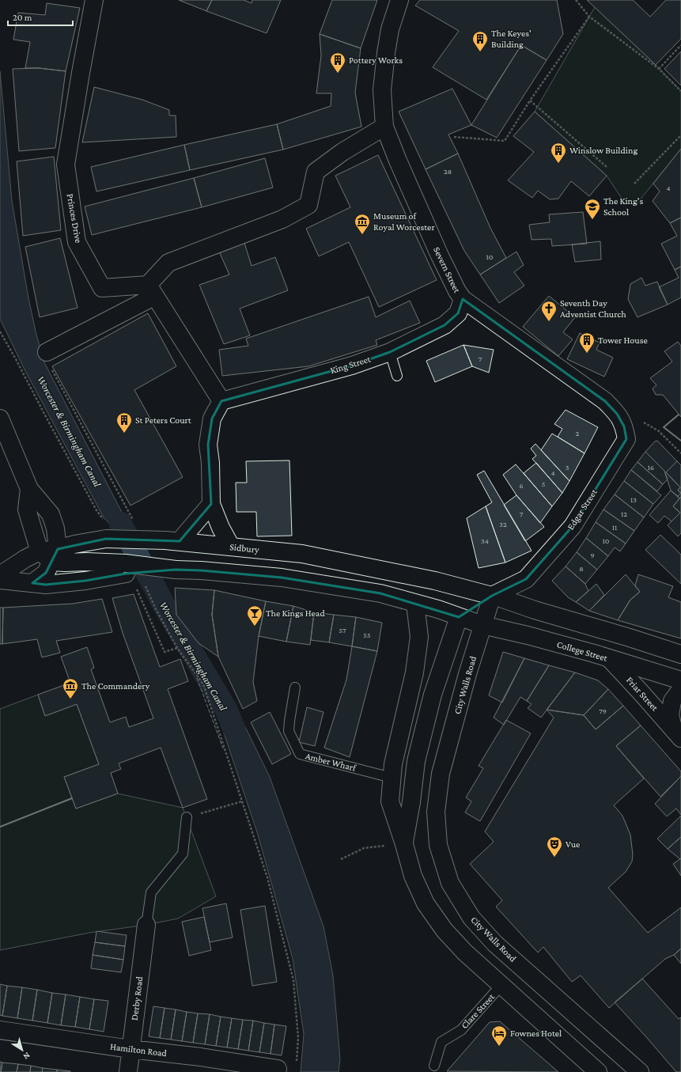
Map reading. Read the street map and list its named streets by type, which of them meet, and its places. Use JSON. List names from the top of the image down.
{
  "streets": {
    "main road": [
      "Princes Drive",
      "Severn Street",
      "King Street",
      "Edgar Street",
      "Sidbury",
      "College Street",
      "City Walls Road",
      "Friar Street",
      "Derby Road",
      "Hamilton Road"
    ],
    "lane": ["Amber Wharf", "Clare Street"]
  },
  "crossings": [
    ["Severn Street", "King Street"],
    ["Severn Street", "Edgar Street"],
    ["Edgar Street", "Sidbury"],
    ["Edgar Street", "City Walls Road"],
    ["Sidbury", "City Walls Road"],
    ["College Street", "City Walls Road"],
    ["College Street", "Friar Street"],
    ["Derby Road", "Hamilton Road"]
  ],
  "water": ["Worcester & Birmingham Canal"],
  "places": {
    "building": [
      "The Keyes' Building",
      "Pottery Works",
      "Winslow Building",
      "Tower House",
      "St Peters Court"
    ],
    "school or university": ["The King's School"],
    "museum": ["Museum of Royal Worcester", "The Commandery"],
    "church": ["Seventh Day Adventist Church"],
    "bar": ["The Kings Head"],
    "theatre": ["Vue"],
    "hotel": ["Fownes Hotel"]
  },
  "house_numbers": [
    "28",
    "4",
    "10",
    "7",
    "2",
    "3",
    "16",
    "4",
    "5",
    "6",
    "13",
    "7",
    "12",
    "32",
    "11",
    "34",
    "10",
    "9",
    "8",
    "57",
    "55",
    "79"
  ],
  "scale_bar": "20 m",
  "north": "bottom right"
}
